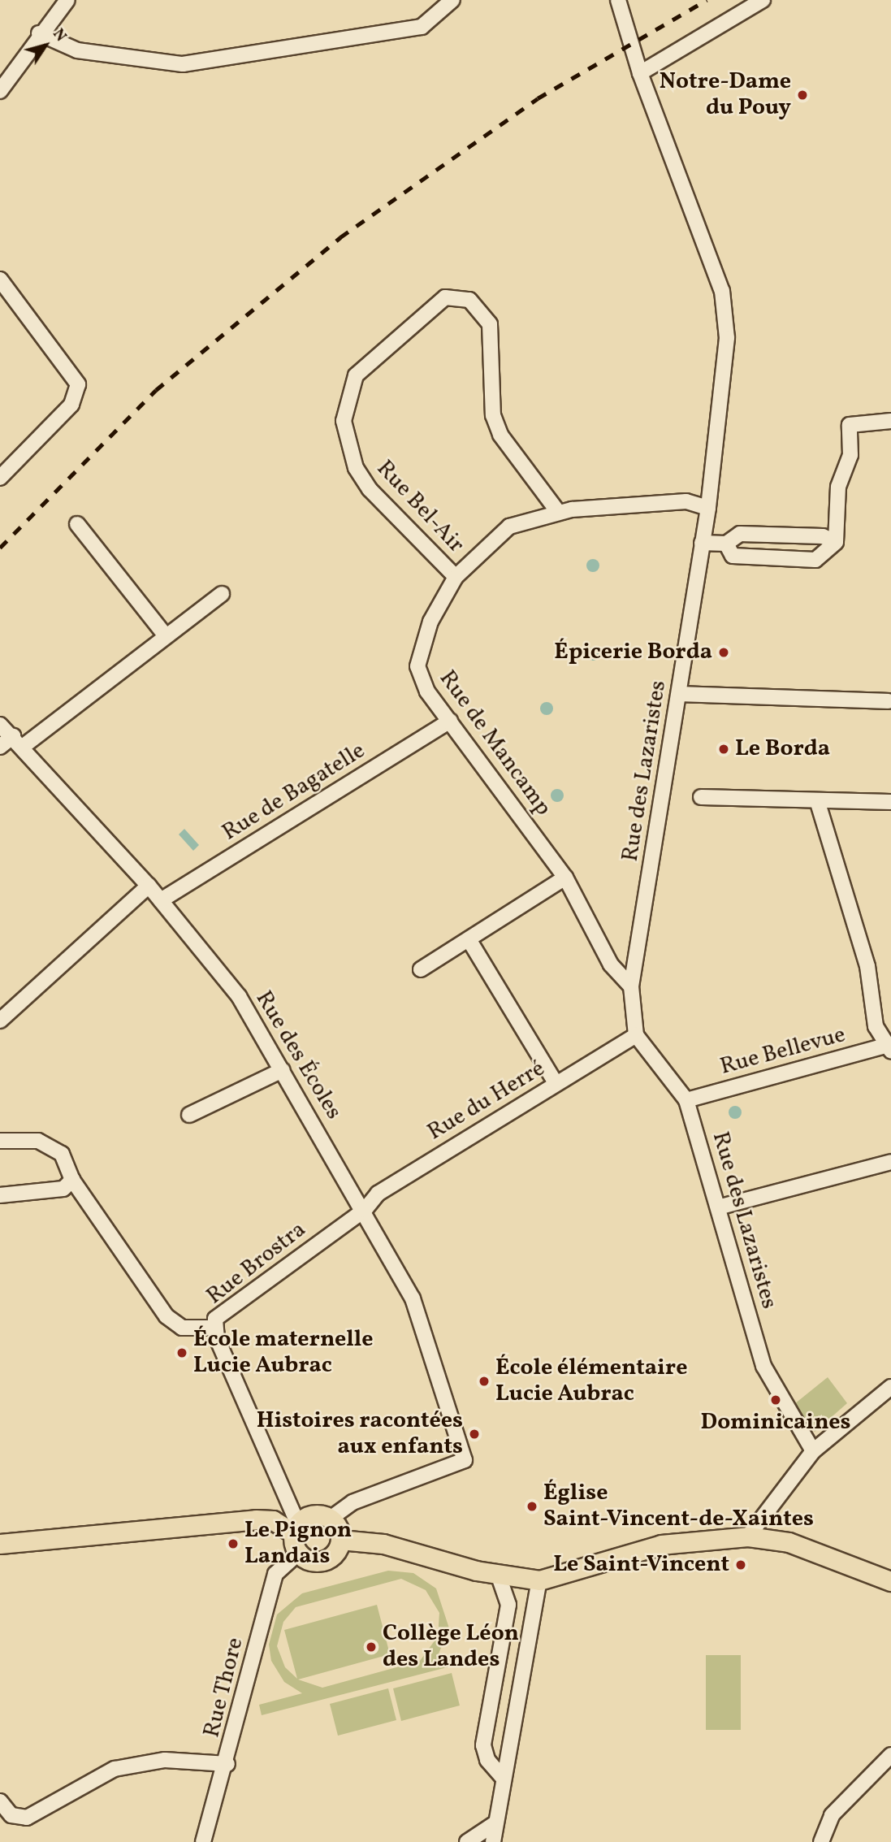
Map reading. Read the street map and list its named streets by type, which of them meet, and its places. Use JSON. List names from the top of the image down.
{
  "streets": {
    "street": [
      "Rue Bel-Air",
      "Rue de Mancamp",
      "Rue des Lazaristes",
      "Rue de Bagatelle",
      "Rue Bellevue",
      "Rue des Écoles",
      "Rue du Herré",
      "Rue Brostra",
      "Rue Thore"
    ]
  },
  "crossings": [
    ["Rue Bel-Air", "Rue de Mancamp"],
    ["Rue de Mancamp", "Rue des Lazaristes"],
    ["Rue de Mancamp", "Rue de Bagatelle"],
    ["Rue des Lazaristes", "Rue Bellevue"],
    ["Rue des Lazaristes", "Rue du Herré"],
    ["Rue de Bagatelle", "Rue des Écoles"],
    ["Rue des Écoles", "Rue du Herré"],
    ["Rue des Écoles", "Rue Brostra"],
    ["Rue des Écoles", "Rue Thore"],
    ["Rue du Herré", "Rue Brostra"],
    ["Rue Brostra", "Rue Thore"]
  ],
  "places": [
    "Notre-Dame du Pouy",
    "Épicerie Borda",
    "Le Borda",
    "École maternelle Lucie Aubrac",
    "École élémentaire Lucie Aubrac",
    "Dominicaines",
    "Histoires racontées aux enfants",
    "Église Saint-Vincent-de-Xaintes",
    "Le Pignon Landais",
    "Le Saint-Vincent",
    "Collège Léon des Landes"
  ],
  "north": "top right"
}
